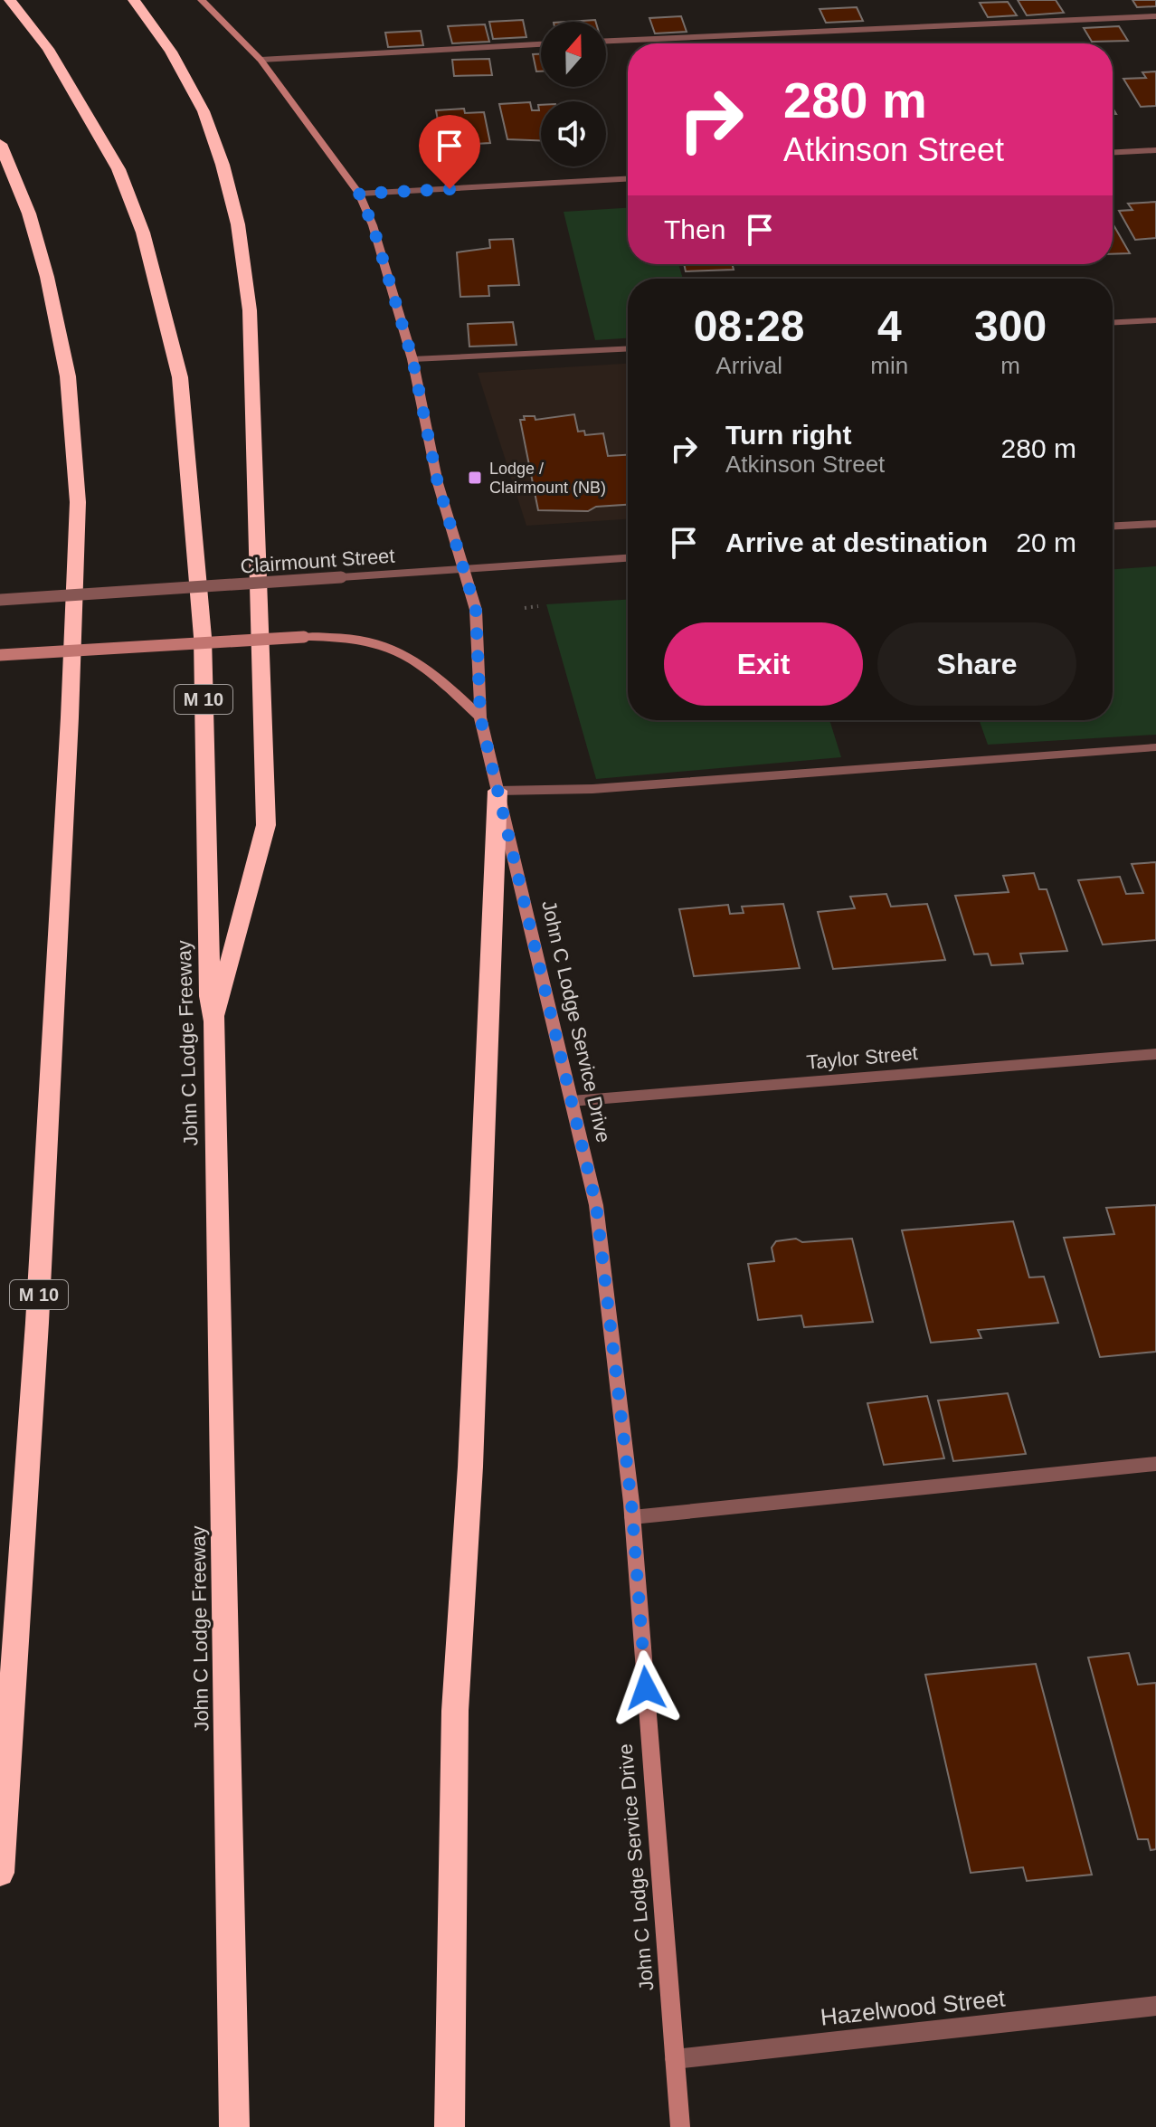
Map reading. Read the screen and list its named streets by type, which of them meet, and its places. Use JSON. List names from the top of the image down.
{
  "streets": {
    "highway": ["M 10", "John C Lodge Freeway"],
    "main road": ["John C Lodge Service Drive"],
    "street": ["Clairmount Street", "Taylor Street", "Hazelwood Street"]
  },
  "crossings": [
    ["Clairmount Street", "John C Lodge Service Drive"],
    ["John C Lodge Service Drive", "Taylor Street"],
    ["John C Lodge Service Drive", "Hazelwood Street"]
  ],
  "places": {
    "transit": ["Lodge / Clairmount (NB)"]
  },
  "north": "top",
  "page": {
    "turn": ["280 m", "Atkinson Street"],
    "then": "Then",
    "eta": [
      "08:28",
      "Arrival",
      "4",
      "min",
      "300",
      "m"
    ],
    "list": [
      {
        "name": "Turn right",
        "note": "Atkinson Street",
        "value": "280 m"
      },
      {
        "name": "Arrive at destination",
        "value": "20 m"
      }
    ],
    "buttons": ["Exit", "Share"]
  }
}
